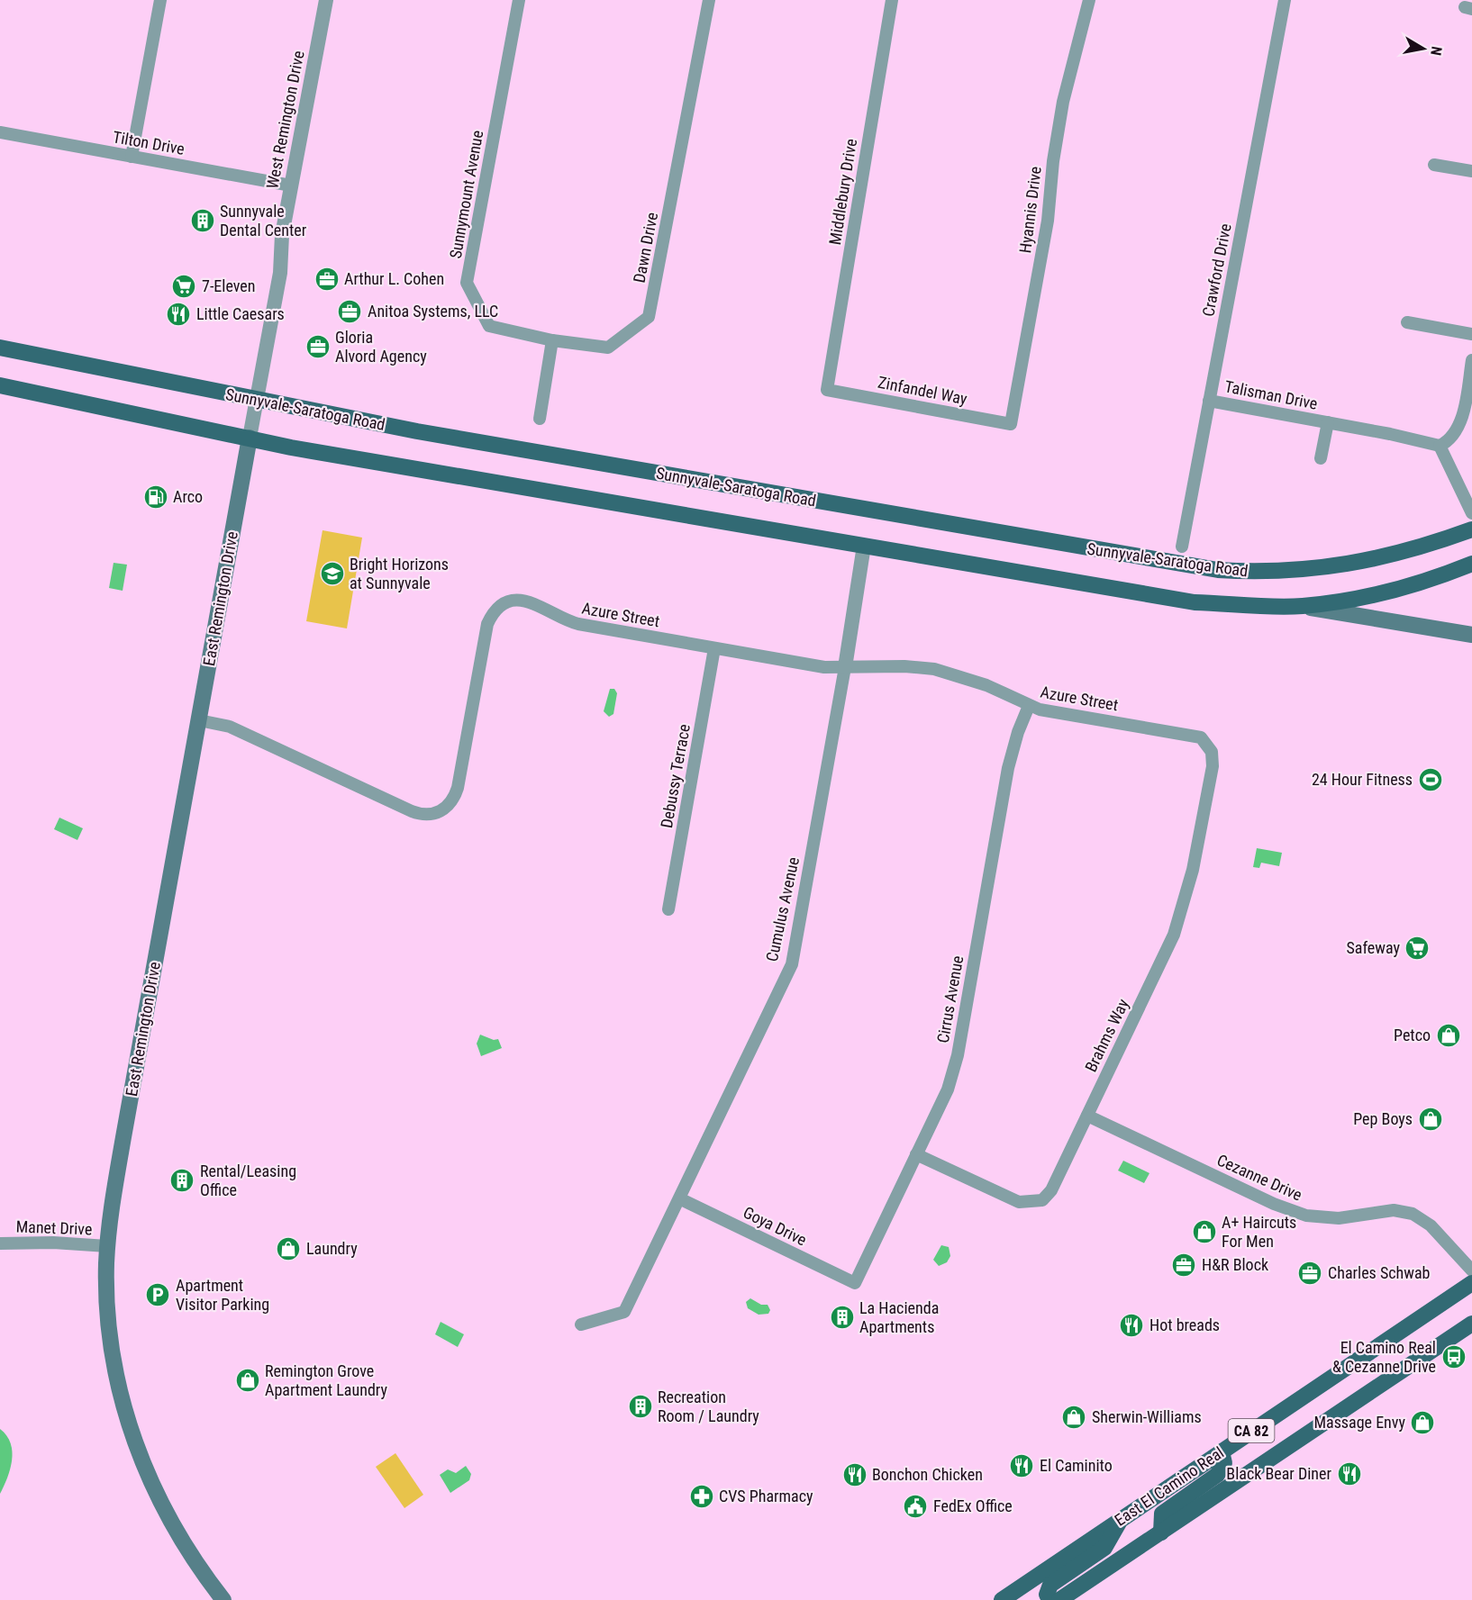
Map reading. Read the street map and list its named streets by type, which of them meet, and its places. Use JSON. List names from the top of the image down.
{
  "streets": {
    "main road": [
      "Sunnyvale-Saratoga Road",
      "East Remington Drive",
      "CA 82",
      "East El Camino Real"
    ],
    "street": [
      "West Remington Drive",
      "Tilton Drive",
      "Middlebury Drive",
      "Sunnymount Avenue",
      "Hyannis Drive",
      "Dawn Drive",
      "Crawford Drive",
      "Zinfandel Way",
      "Talisman Drive",
      "Azure Street",
      "Debussy Terrace",
      "Cumulus Avenue",
      "Cirrus Avenue",
      "Brahms Way",
      "Cezanne Drive",
      "Goya Drive",
      "Manet Drive"
    ]
  },
  "crossings": [
    ["West Remington Drive", "Tilton Drive"],
    ["West Remington Drive", "Sunnyvale-Saratoga Road"],
    ["West Remington Drive", "East Remington Drive"],
    ["Middlebury Drive", "Zinfandel Way"],
    ["Sunnymount Avenue", "Dawn Drive"],
    ["Hyannis Drive", "Zinfandel Way"],
    ["Crawford Drive", "Talisman Drive"],
    ["Sunnyvale-Saratoga Road", "East Remington Drive"],
    ["Sunnyvale-Saratoga Road", "Cumulus Avenue"],
    ["East Remington Drive", "Azure Street"],
    ["East Remington Drive", "Manet Drive"],
    ["Azure Street", "Debussy Terrace"],
    ["Azure Street", "Cumulus Avenue"],
    ["Azure Street", "Cirrus Avenue"],
    ["Azure Street", "Brahms Way"],
    ["Cumulus Avenue", "Goya Drive"],
    ["Cirrus Avenue", "Brahms Way"],
    ["Cirrus Avenue", "Goya Drive"],
    ["Brahms Way", "Cezanne Drive"]
  ],
  "places": {
    "building": [
      "Sunnyvale Dental Center",
      "Rental/Leasing Office",
      "La Hacienda Apartments",
      "Recreation Room / Laundry"
    ],
    "office": [
      "Arthur L. Cohen",
      "Anitoa Systems, LLC",
      "Gloria Alvord Agency",
      "H&R Block",
      "Charles Schwab"
    ],
    "supermarket": ["7-Eleven", "Safeway"],
    "restaurant": [
      "Little Caesars",
      "Hot breads",
      "El Caminito",
      "Black Bear Diner",
      "Bonchon Chicken"
    ],
    "fuel station": ["Arco"],
    "school or university": ["Bright Horizons at Sunnyvale"],
    "sports": ["24 Hour Fitness"],
    "shop": [
      "Petco",
      "Pep Boys",
      "A+ Haircuts For Men",
      "Laundry",
      "Remington Grove Apartment Laundry",
      "Sherwin-Williams",
      "Massage Envy"
    ],
    "parking": ["Apartment Visitor Parking"],
    "bus stop": ["El Camino Real & Cezanne Drive"],
    "pharmacy": ["CVS Pharmacy"],
    "public building": ["FedEx Office"]
  },
  "north": "right"
}
